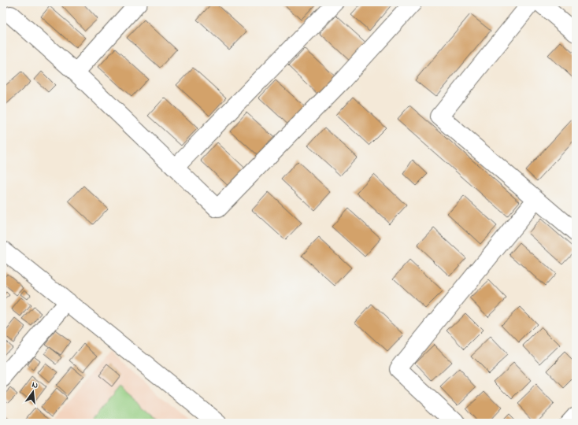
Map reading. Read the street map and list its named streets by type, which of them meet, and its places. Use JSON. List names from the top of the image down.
{
  "north": "top"
}
